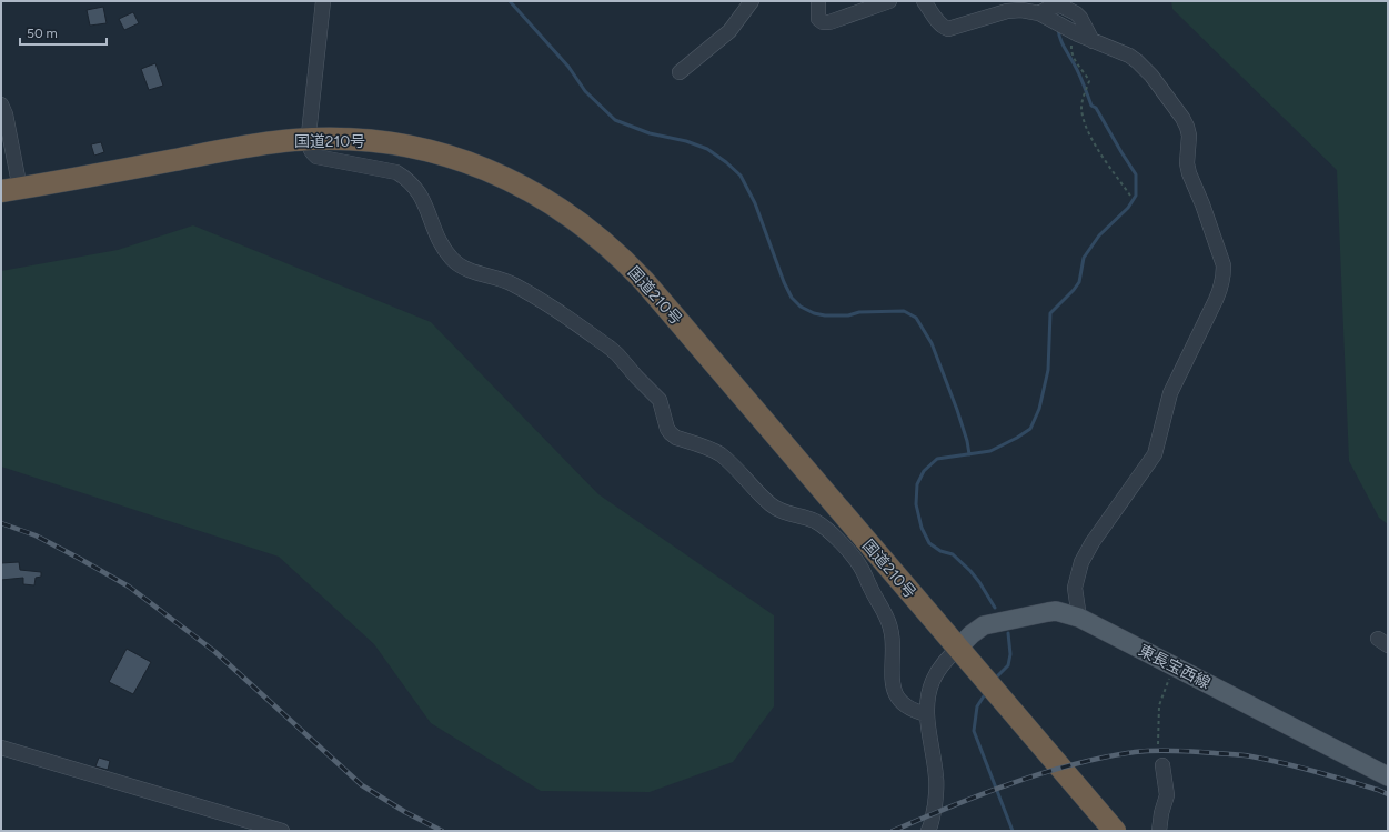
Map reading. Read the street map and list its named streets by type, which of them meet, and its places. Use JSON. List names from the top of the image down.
{
  "streets": {
    "highway": ["国道210号"],
    "main road": ["東長宝西線"]
  },
  "crossings": [
    ["国道210号", "東長宝西線"]
  ],
  "scale_bar": "50 m"
}
